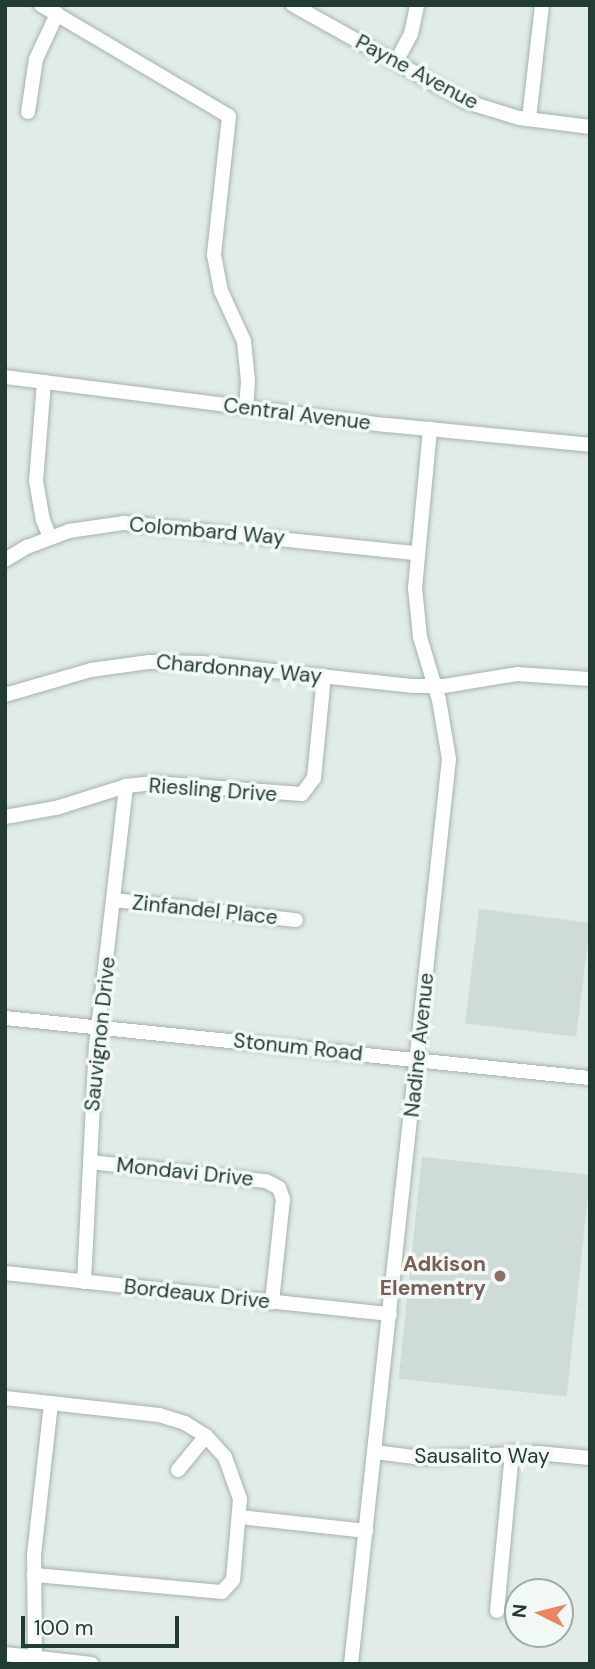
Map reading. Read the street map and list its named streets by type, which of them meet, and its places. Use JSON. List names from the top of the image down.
{
  "streets": {
    "street": [
      "Payne Avenue",
      "Central Avenue",
      "Colombard Way",
      "Chardonnay Way",
      "Riesling Drive",
      "Zinfandel Place",
      "Sauvignon Drive",
      "Nadine Avenue",
      "Stonum Road",
      "Mondavi Drive",
      "Bordeaux Drive",
      "Sausalito Way"
    ]
  },
  "crossings": [
    ["Central Avenue", "Nadine Avenue"],
    ["Colombard Way", "Nadine Avenue"],
    ["Chardonnay Way", "Riesling Drive"],
    ["Chardonnay Way", "Nadine Avenue"],
    ["Riesling Drive", "Sauvignon Drive"],
    ["Zinfandel Place", "Sauvignon Drive"],
    ["Sauvignon Drive", "Stonum Road"],
    ["Sauvignon Drive", "Mondavi Drive"],
    ["Sauvignon Drive", "Bordeaux Drive"],
    ["Nadine Avenue", "Stonum Road"],
    ["Nadine Avenue", "Bordeaux Drive"],
    ["Nadine Avenue", "Sausalito Way"],
    ["Mondavi Drive", "Bordeaux Drive"]
  ],
  "places": ["Adkison Elementry"],
  "scale_bar": "100 m",
  "north": "left"
}
